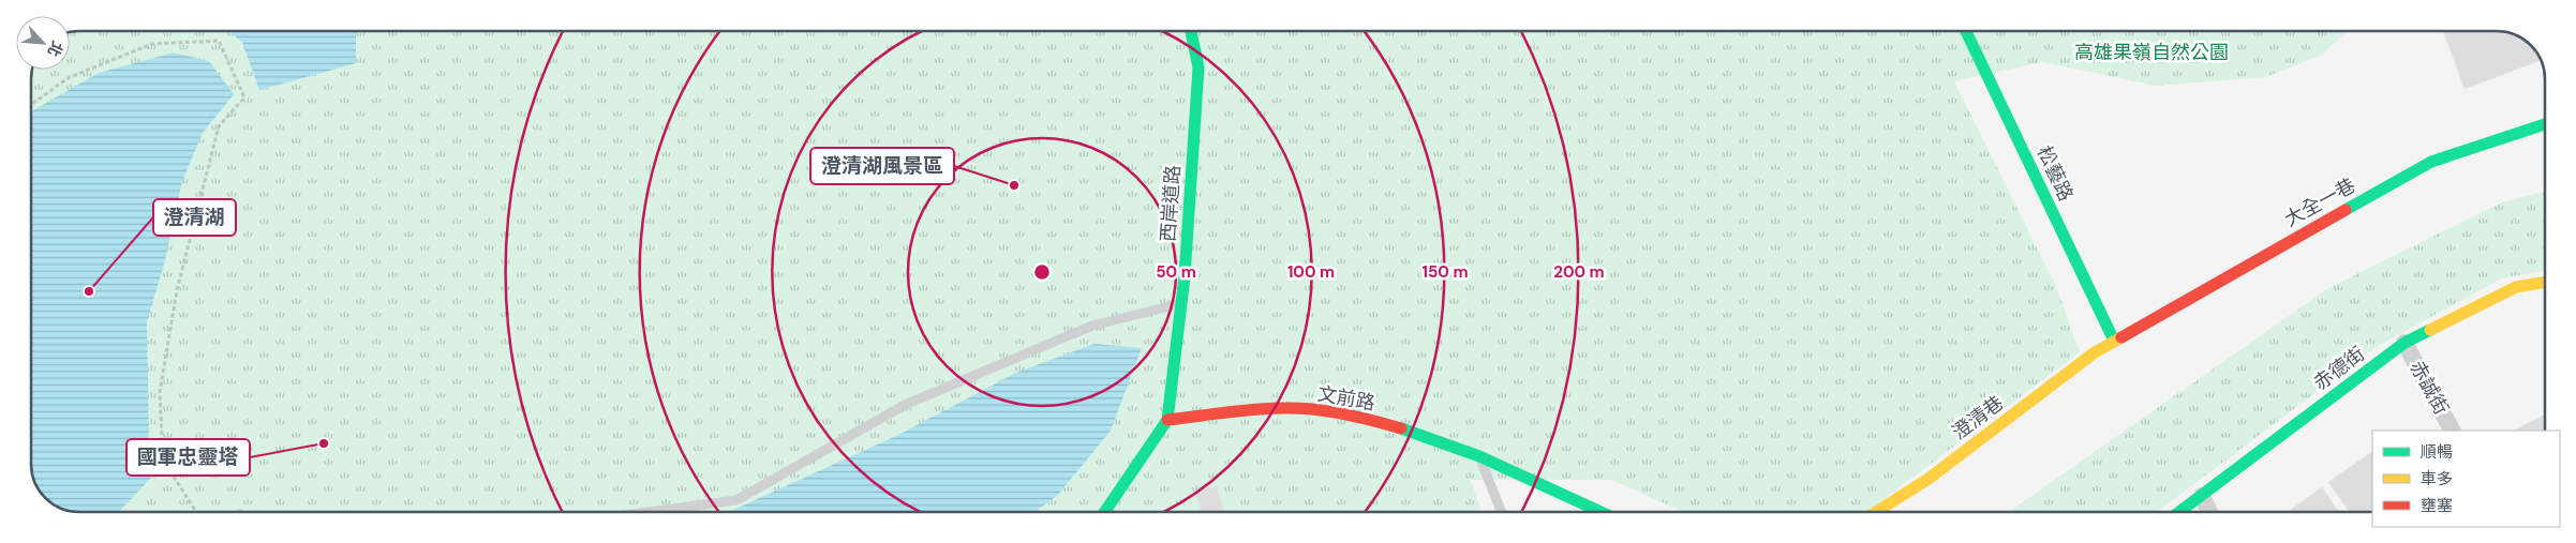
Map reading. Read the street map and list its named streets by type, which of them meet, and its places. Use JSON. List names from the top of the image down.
{
  "streets": {
    "street": [
      "松藝路",
      "大全一巷",
      "西岸道路",
      "赤德街",
      "赤誠街",
      "文前路",
      "澄清巷"
    ]
  },
  "crossings": [
    ["松藝路", "大全一巷"],
    ["松藝路", "澄清巷"],
    ["大全一巷", "澄清巷"],
    ["西岸道路", "文前路"],
    ["赤德街", "赤誠街"]
  ],
  "parks": ["高雄果嶺自然公園"],
  "places": ["澄清湖風景區", "澄清湖", "國軍忠靈塔"],
  "legend": ["順暢", "車多", "壅塞"],
  "north": "bottom right",
  "rings": [
    "50 m",
    "100 m",
    "150 m",
    "200 m"
  ]
}
